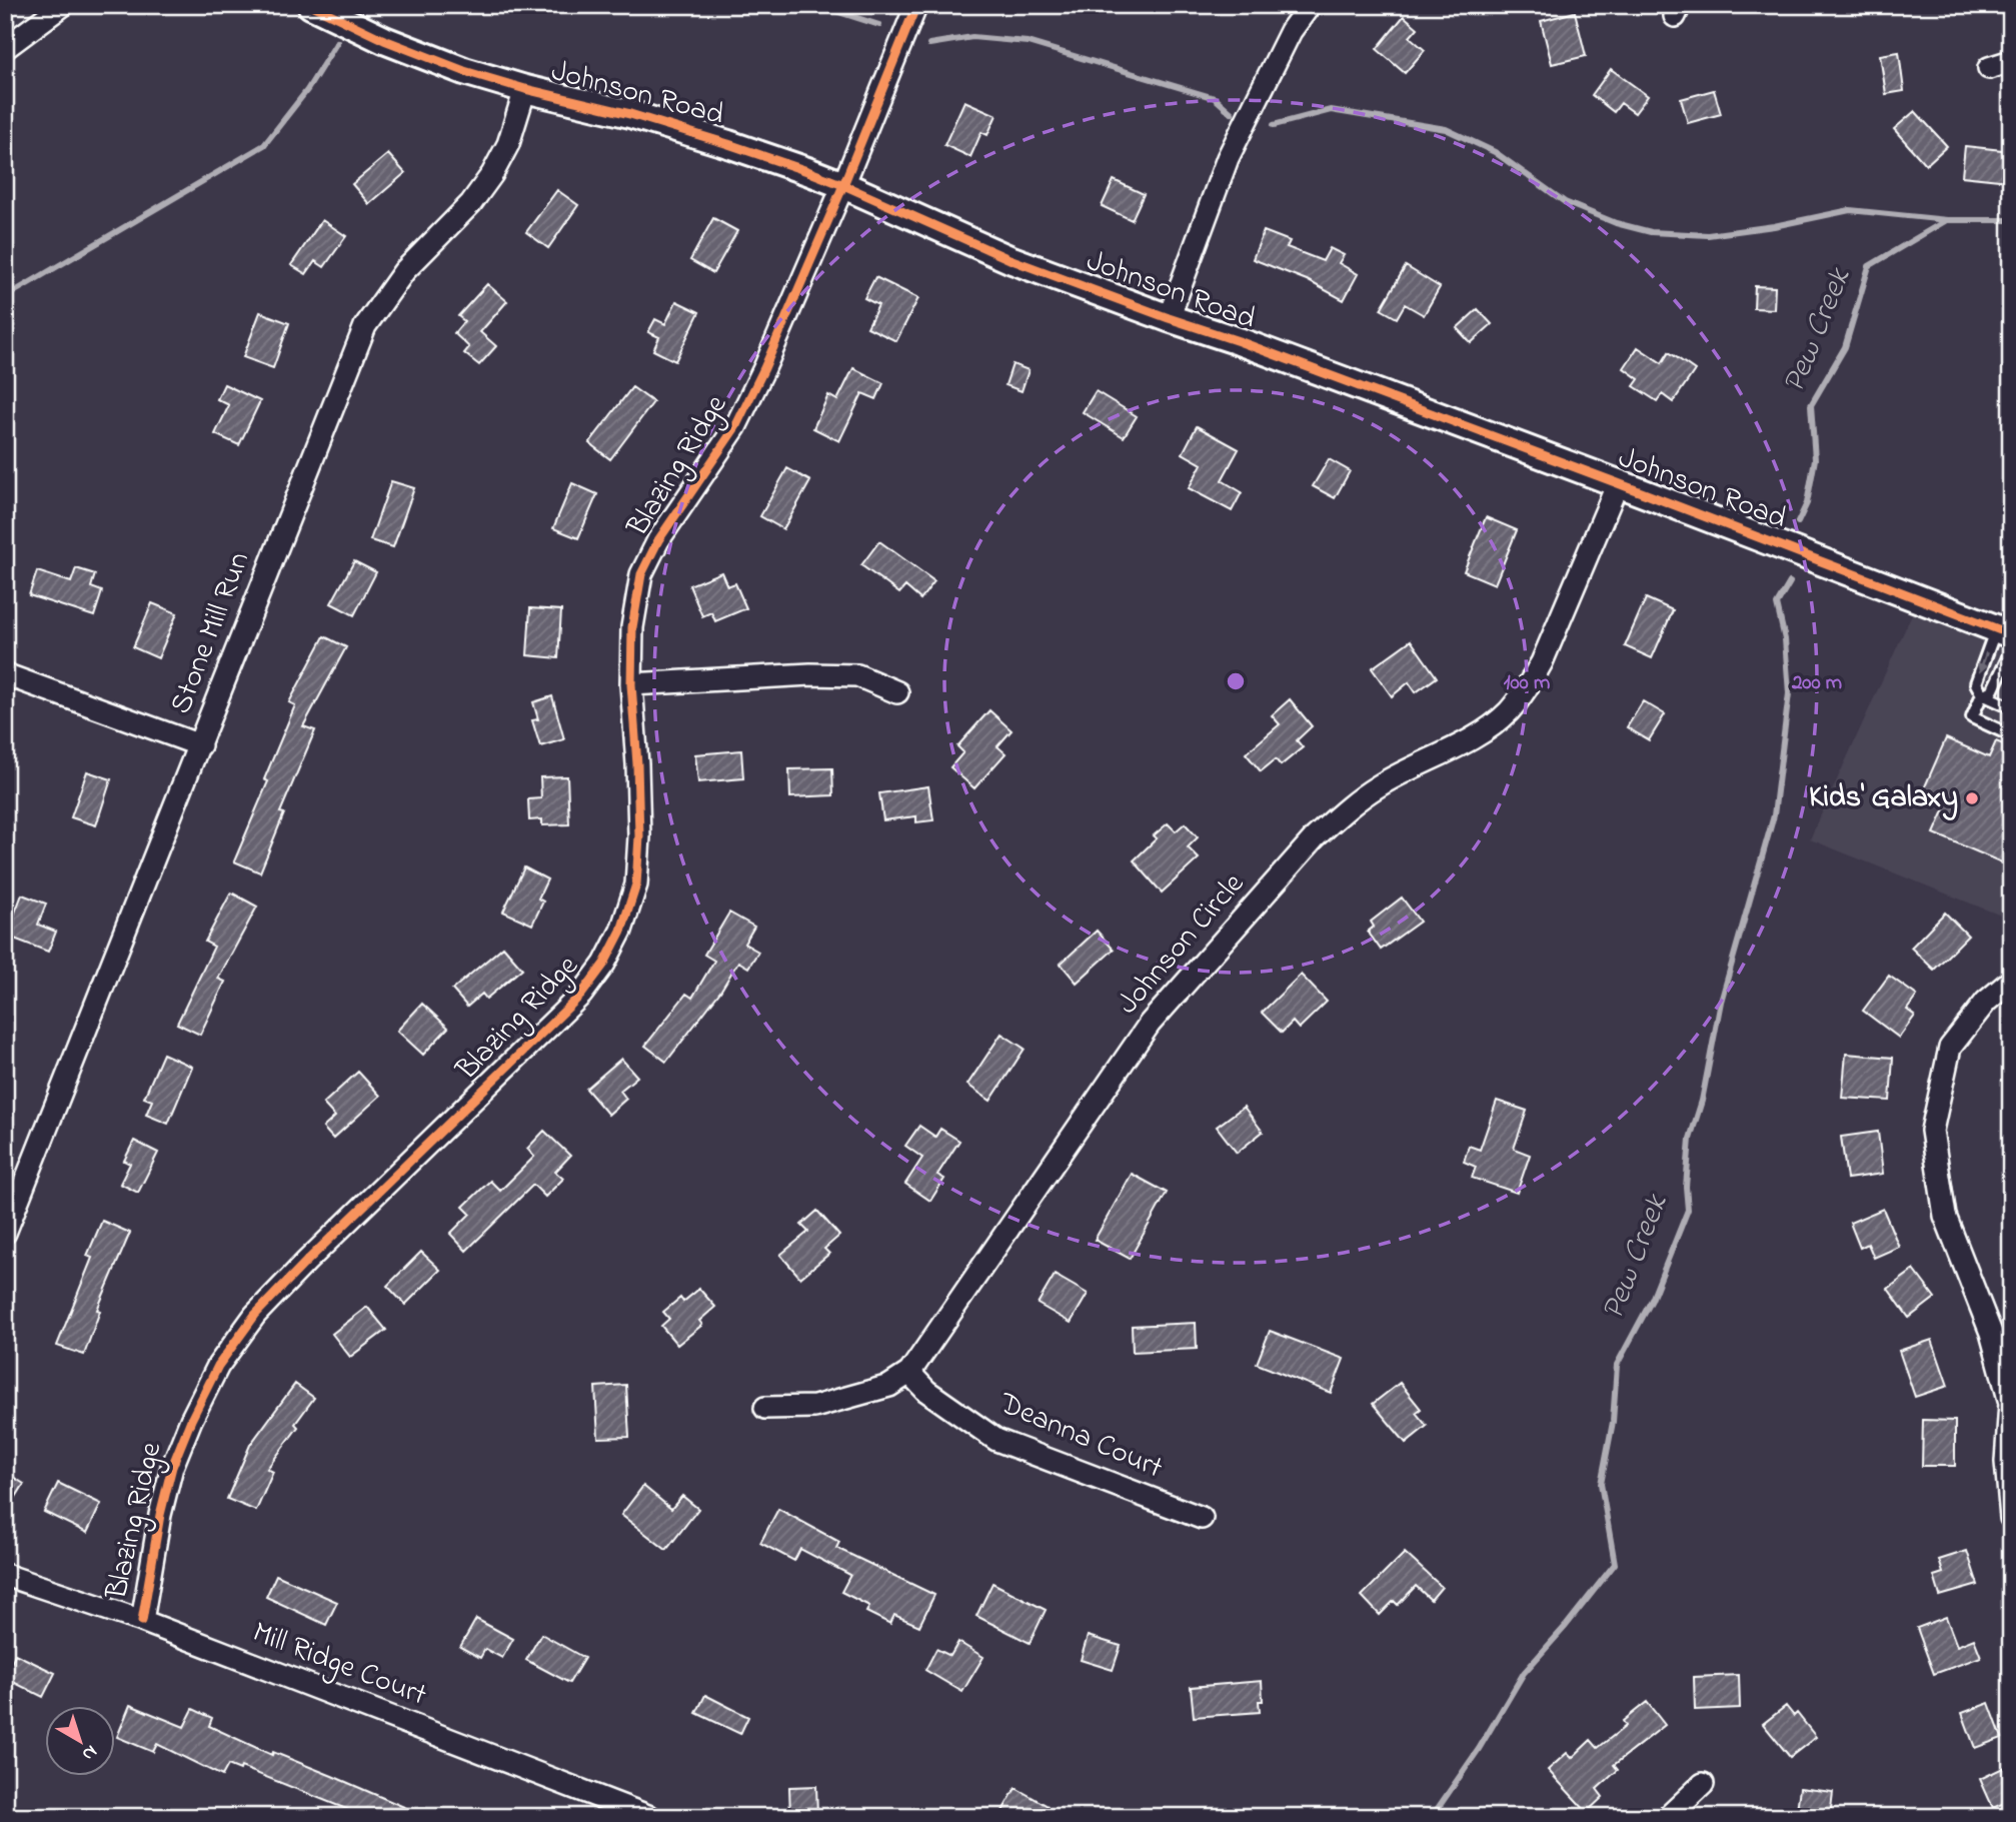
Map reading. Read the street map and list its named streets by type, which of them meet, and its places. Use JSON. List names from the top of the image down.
{
  "streets": {
    "street": [
      "Johnson Road",
      "Blazing Ridge",
      "Stone Mill Run",
      "Johnson Circle",
      "Deanna Court",
      "Mill Ridge Court"
    ]
  },
  "crossings": [
    ["Johnson Road", "Blazing Ridge"],
    ["Johnson Road", "Stone Mill Run"],
    ["Johnson Road", "Johnson Circle"],
    ["Blazing Ridge", "Mill Ridge Court"],
    ["Johnson Circle", "Deanna Court"]
  ],
  "water": ["Pew Creek"],
  "places": ["Kids' Galaxy"],
  "north": "bottom right",
  "rings": ["100 m", "200 m"]
}
